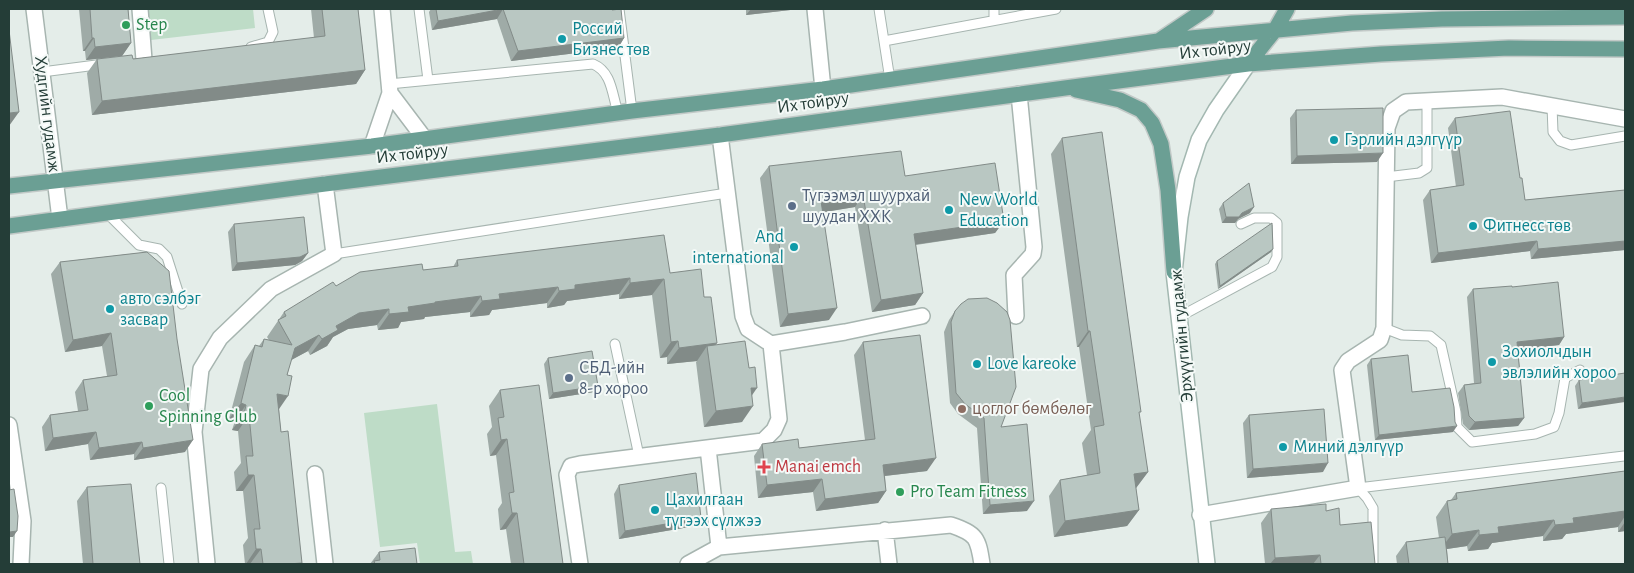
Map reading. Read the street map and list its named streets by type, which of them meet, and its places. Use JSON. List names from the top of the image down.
{
  "streets": {
    "main road": ["Их тойруу"],
    "street": ["Худгийн гудамж", "Эрхүүгийн гудамж"]
  },
  "crossings": [
    ["Их тойруу", "Худгийн гудамж"],
    ["Их тойруу", "Эрхүүгийн гудамж"]
  ],
  "places": {
    "other": [
      "Step",
      "Россий Бизнес төв",
      "Гэрлийн дэлгүүр",
      "Түгээмэл шуурхай шуудан ХХК",
      "New World Education",
      "Фитнесс төв",
      "And international",
      "авто сэлбэг засвар",
      "Зохиолчдын эвлэлийн хороо",
      "Love kareoke",
      "СБД-ийн 8-р хороо",
      "Cool Spinning Club",
      "цоглог бөмбөлөг",
      "Миний дэлгүүр",
      "Pro Team Fitness",
      "Цахилгаан түгээх сүлжээ"
    ],
    "health": ["Manai emch"]
  }
}
